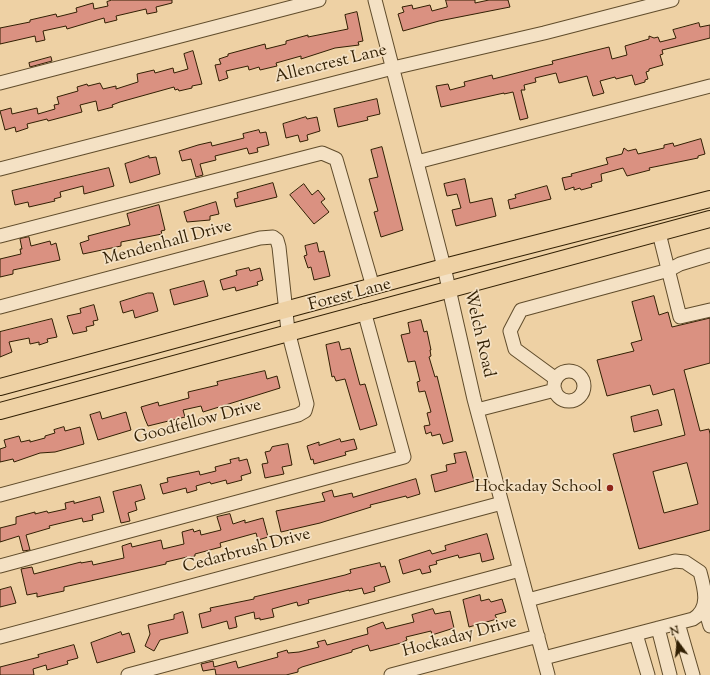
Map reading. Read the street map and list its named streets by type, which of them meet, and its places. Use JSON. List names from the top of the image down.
{
  "streets": {
    "main road": ["Forest Lane"],
    "street": [
      "Allencrest Lane",
      "Mendenhall Drive",
      "Welch Road",
      "Goodfellow Drive",
      "Cedarbrush Drive",
      "Hockaday Drive"
    ]
  },
  "crossings": [
    ["Allencrest Lane", "Welch Road"],
    ["Mendenhall Drive", "Forest Lane"],
    ["Mendenhall Drive", "Goodfellow Drive"],
    ["Forest Lane", "Welch Road"],
    ["Forest Lane", "Goodfellow Drive"],
    ["Welch Road", "Cedarbrush Drive"],
    ["Welch Road", "Hockaday Drive"]
  ],
  "places": ["Hockaday School"],
  "north": "top"
}
